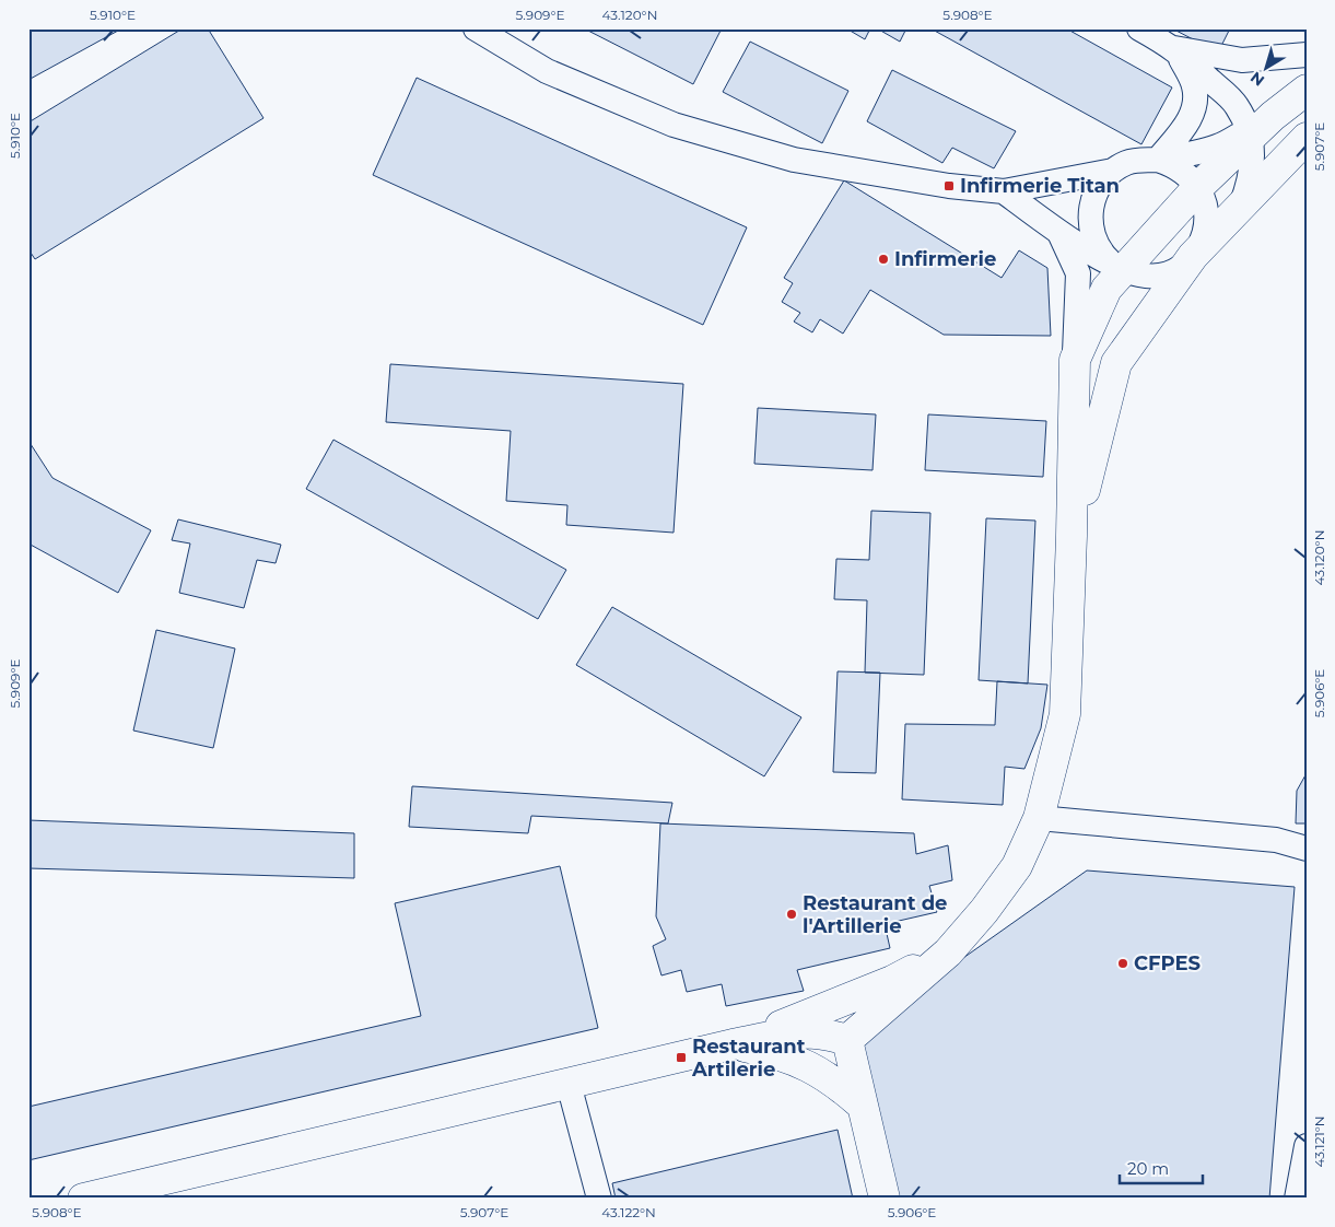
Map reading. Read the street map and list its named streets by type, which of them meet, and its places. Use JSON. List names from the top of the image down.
{
  "places": {
    "transit": ["Infirmerie Titan", "Restaurant Artilerie"],
    "other": ["Infirmerie", "Restaurant de l'Artillerie", "CFPES"]
  },
  "scale_bar": "20 m",
  "north": "bottom left",
  "coordinates": [
    "5.910°E",
    "5.909°E",
    "43.120°N",
    "5.908°E",
    "5.907°E",
    "5.906°E",
    "43.121°N",
    "43.122°N"
  ]
}
